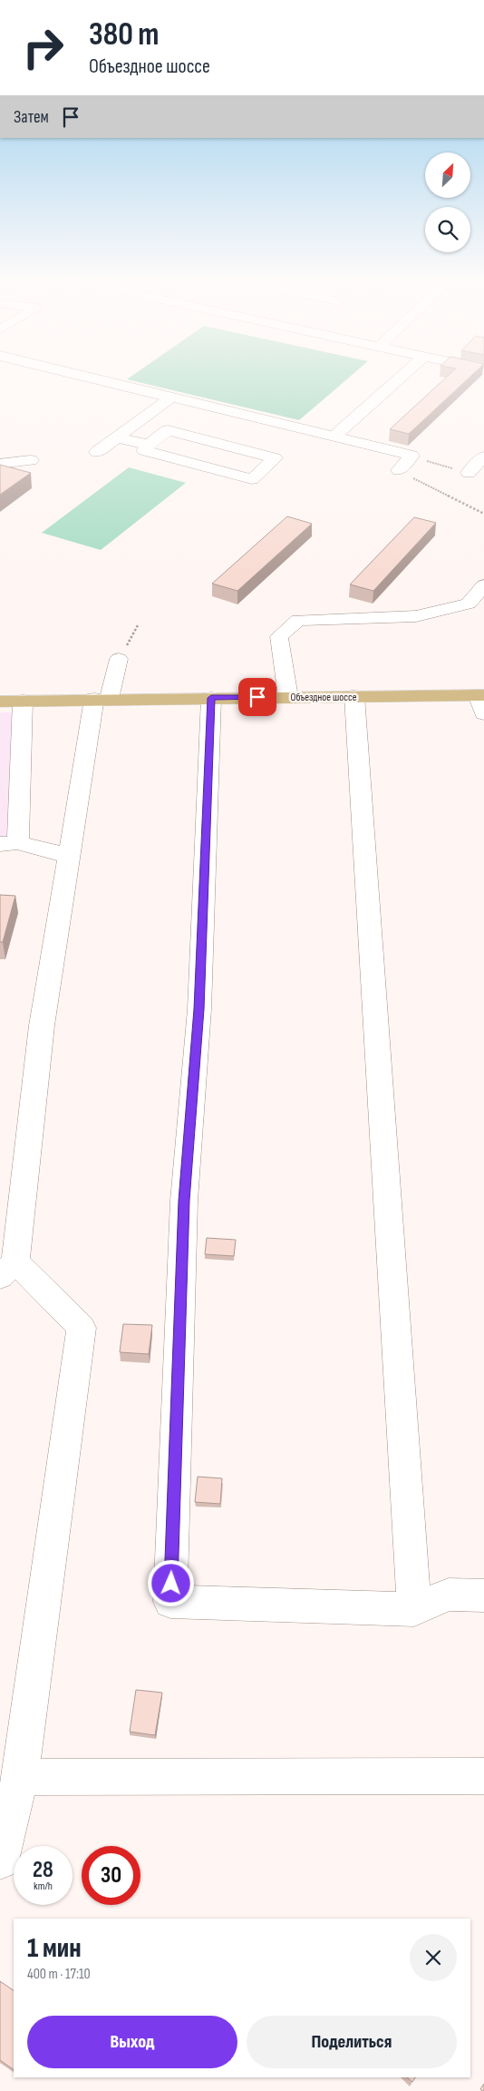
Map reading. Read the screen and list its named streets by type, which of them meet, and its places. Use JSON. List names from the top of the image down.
{
  "streets": {
    "main road": ["Объездное шоссе"]
  },
  "north": "top right",
  "page": {
    "turn": ["380 m", "Объездное шоссе"],
    "then": "Затем",
    "speed": "28 km/h",
    "limit": "30",
    "heading": ["1 мин", "400 m · 17:10"],
    "buttons": ["Выход", "Поделиться"]
  }
}
